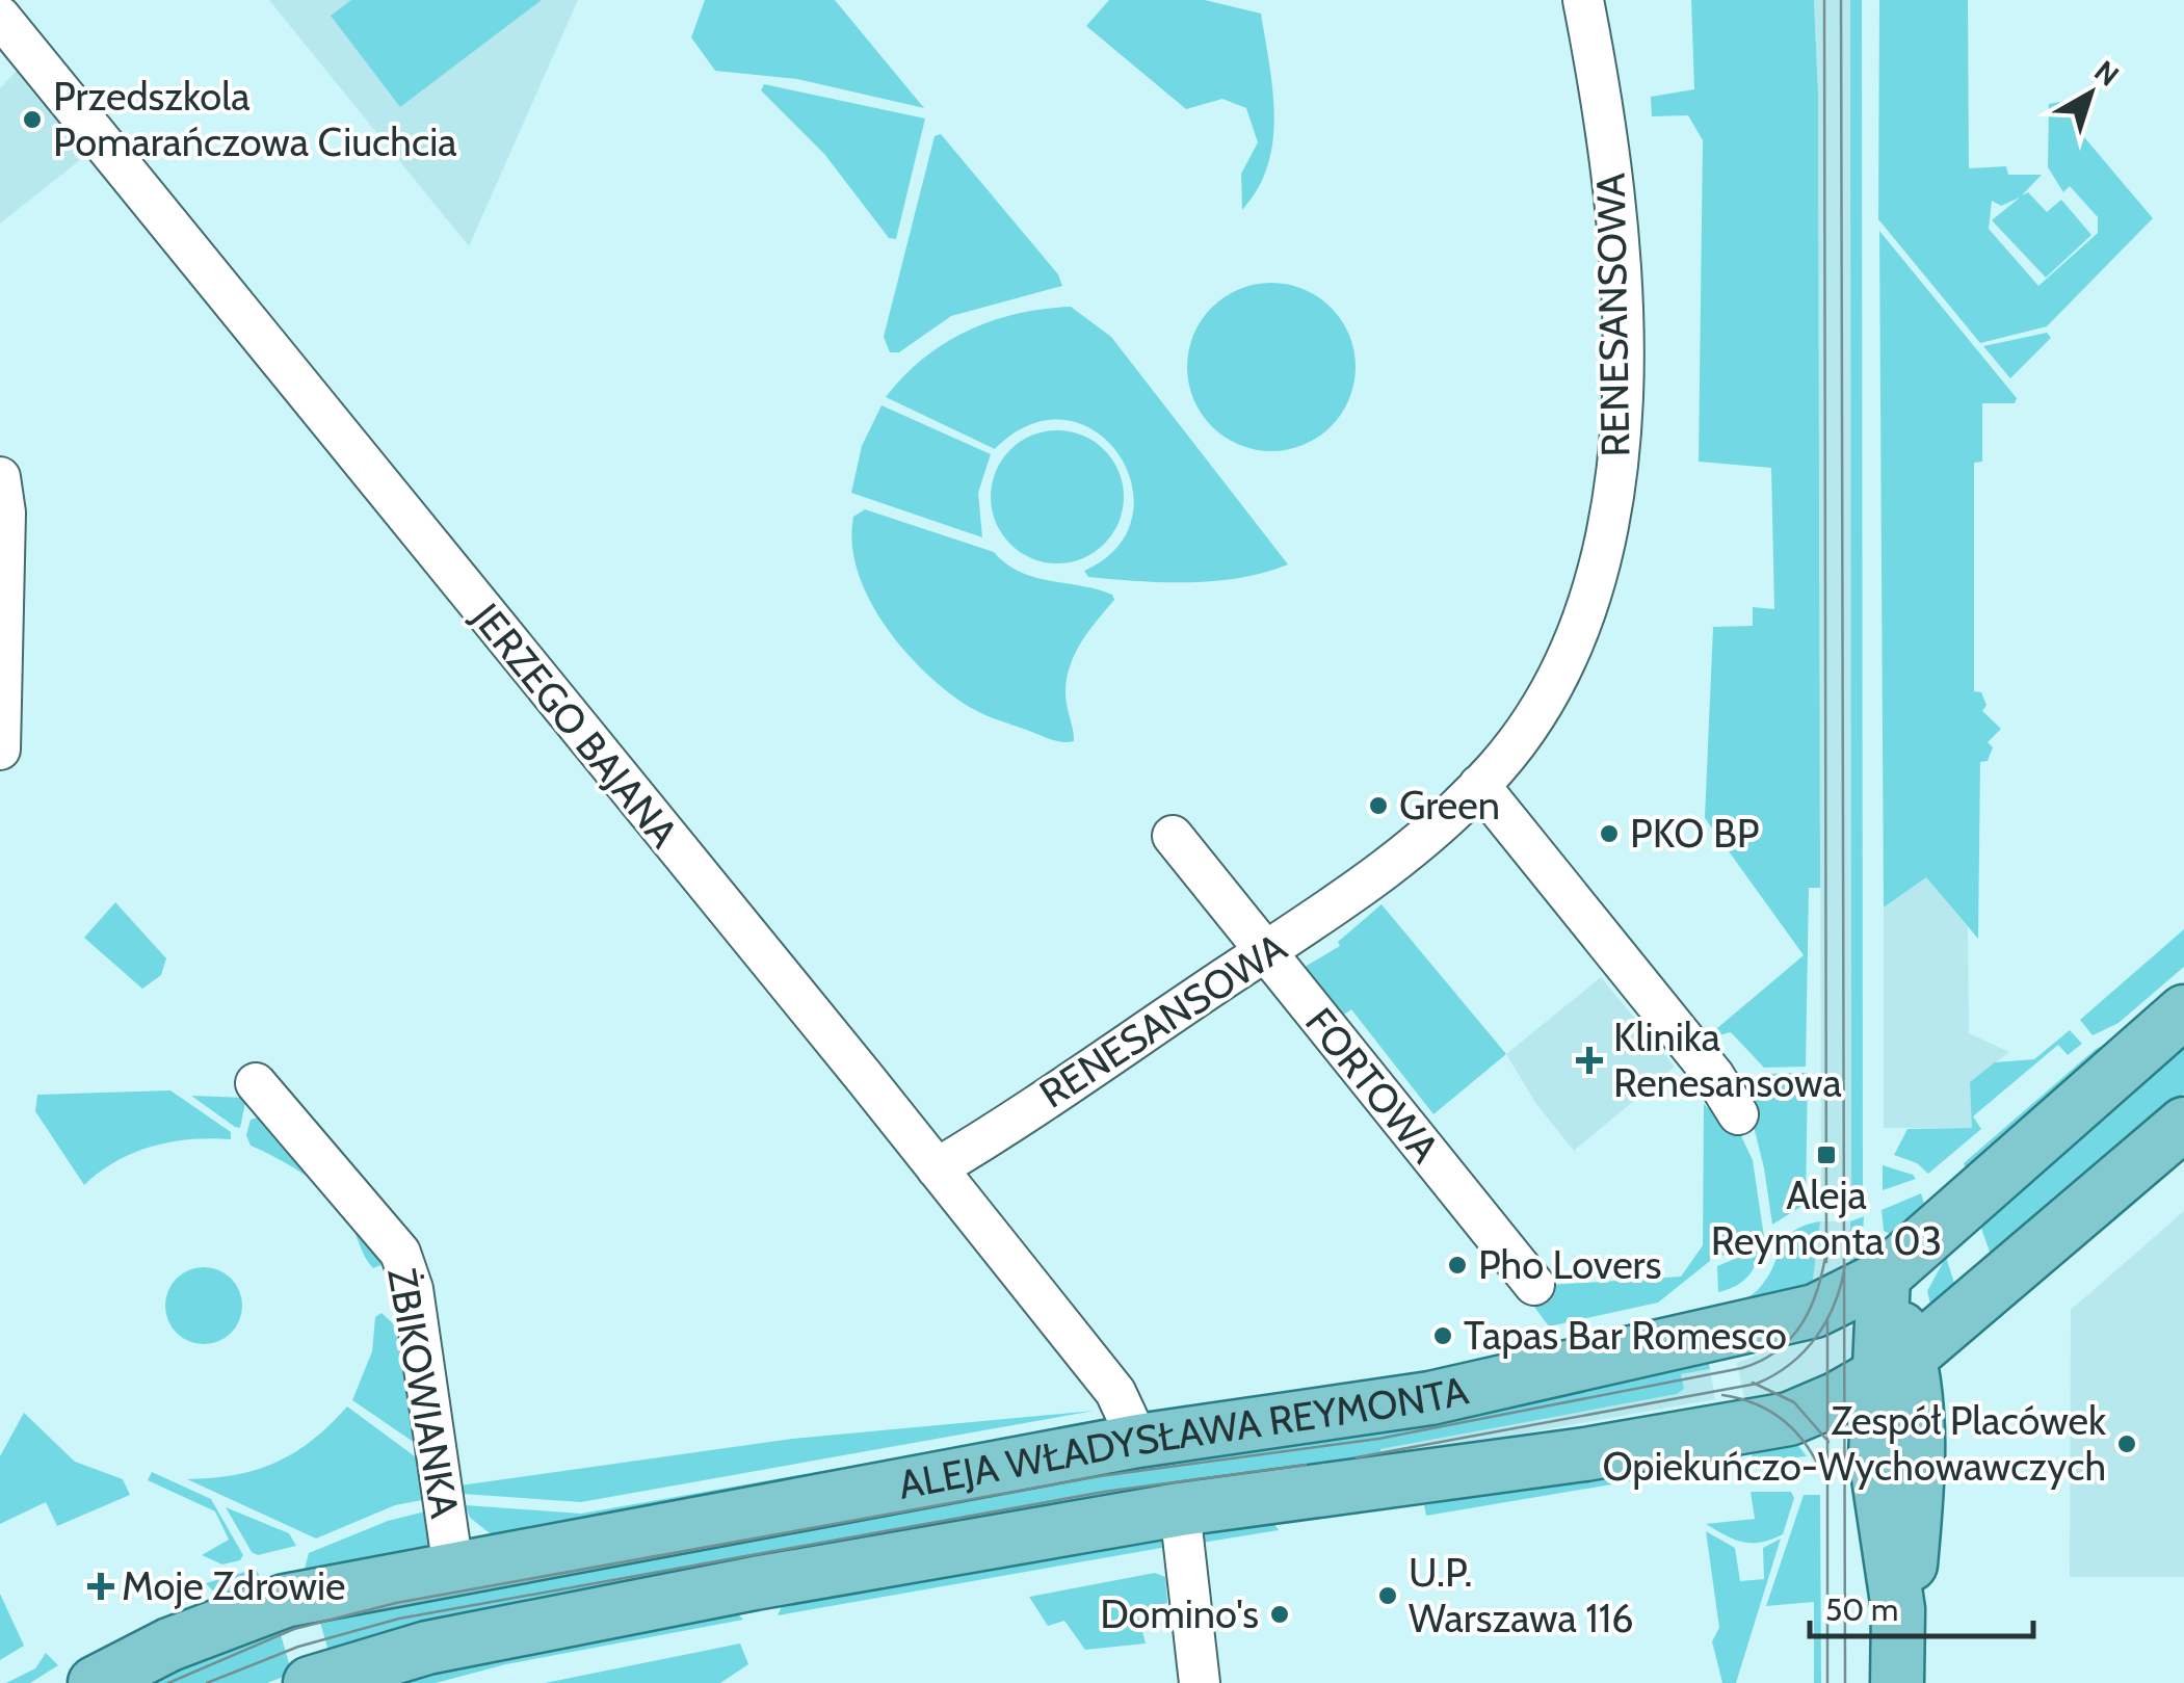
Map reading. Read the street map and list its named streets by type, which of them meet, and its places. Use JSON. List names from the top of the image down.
{
  "streets": {
    "main road": ["ALEJA WŁADYSŁAWA REYMONTA"],
    "street": [
      "RENESANSOWA",
      "JERZEGO BAJANA",
      "FORTOWA",
      "ŻBIKOWIANKA"
    ]
  },
  "crossings": [
    ["RENESANSOWA", "JERZEGO BAJANA"],
    ["RENESANSOWA", "FORTOWA"],
    ["JERZEGO BAJANA", "ALEJA WŁADYSŁAWA REYMONTA"],
    ["ŻBIKOWIANKA", "ALEJA WŁADYSŁAWA REYMONTA"]
  ],
  "places": {
    "other": [
      "Przedszkola Pomarańczowa Ciuchcia",
      "Green",
      "PKO BP",
      "Pho Lovers",
      "Tapas Bar Romesco",
      "Zespół Placówek Opiekuńczo-Wychowawczych",
      "U.P. Warszawa 116",
      "Domino's"
    ],
    "health": ["Klinika Renesansowa", "Moje Zdrowie"],
    "transit": ["Aleja Reymonta 03"]
  },
  "scale_bar": "50 m",
  "north": "top right"
}
